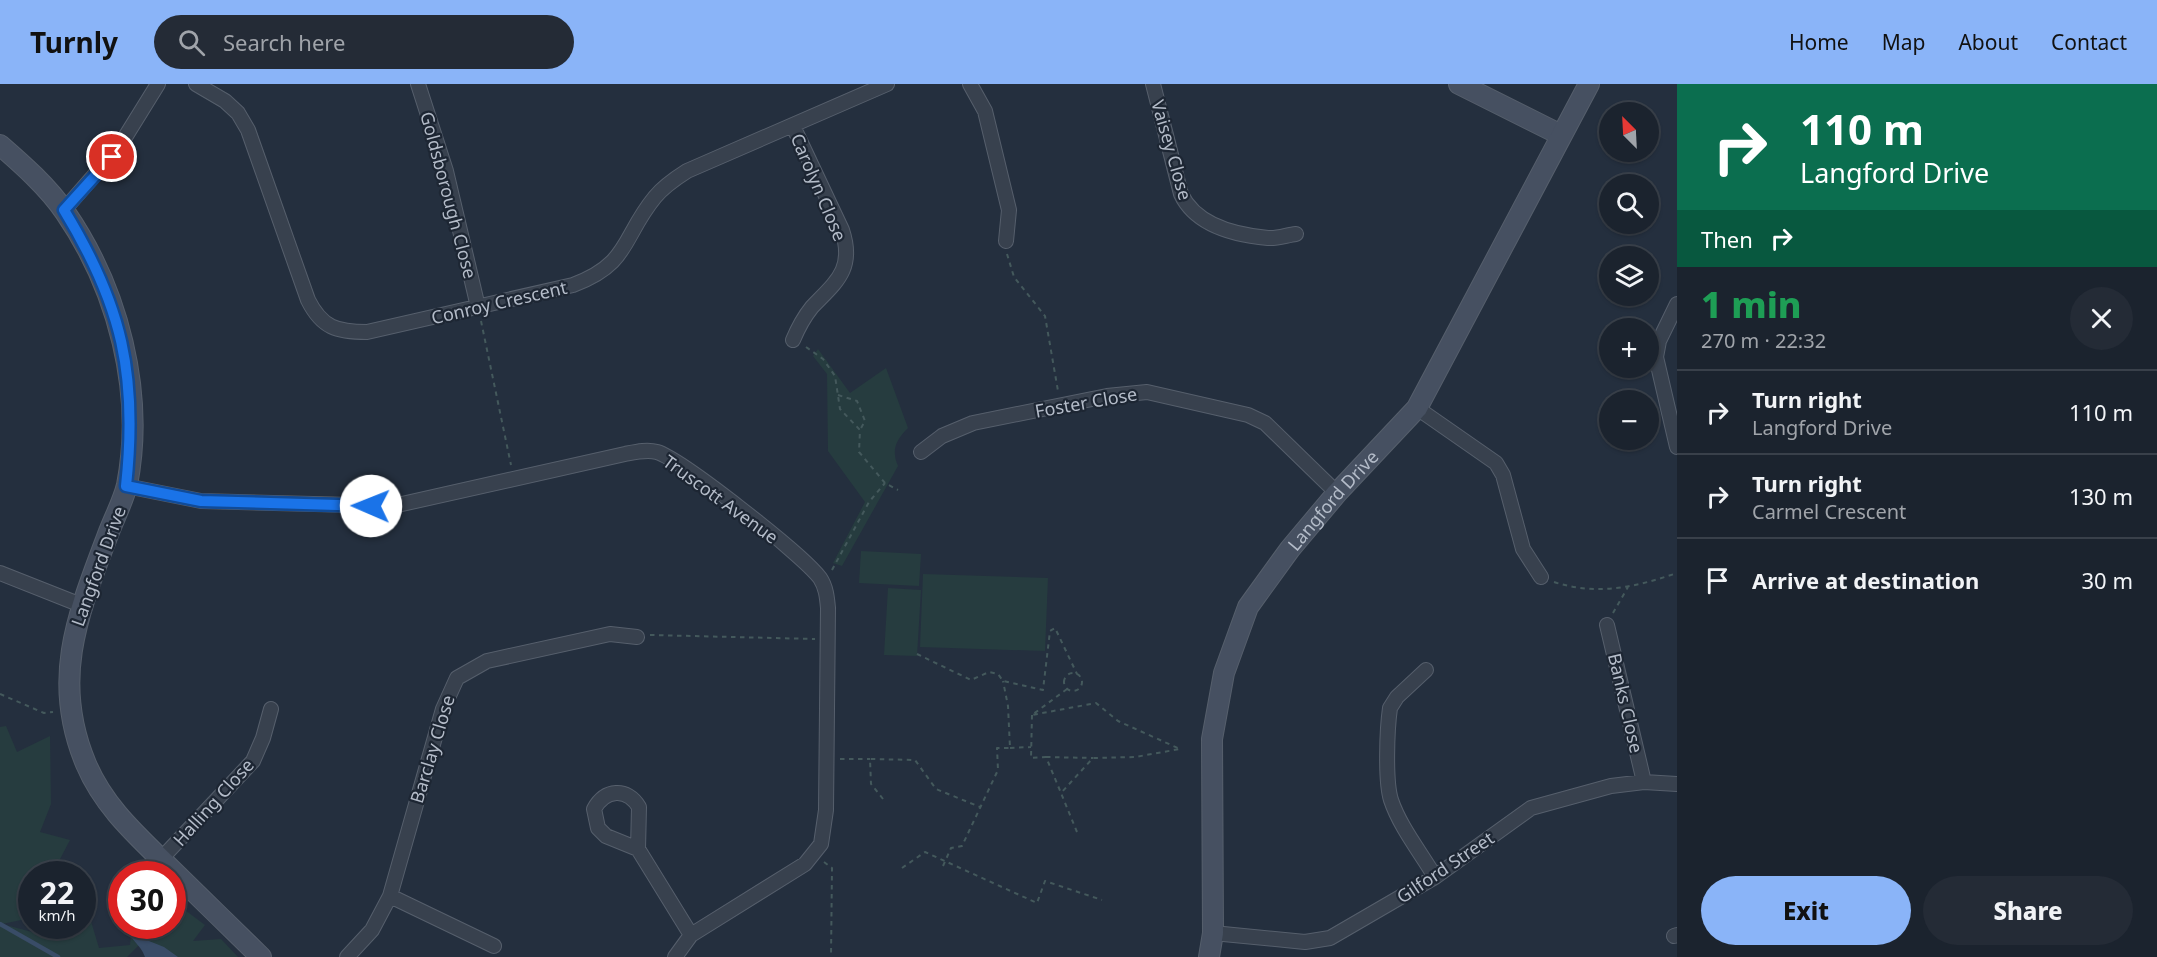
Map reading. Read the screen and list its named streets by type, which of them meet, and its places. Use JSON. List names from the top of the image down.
{
  "streets": {
    "street": [
      "Vaisey Close",
      "Carolyn Close",
      "Goldsborough Close",
      "Conroy Crescent",
      "Foster Close",
      "Truscott Avenue",
      "Langford Drive",
      "Banks Close",
      "Barclay Close",
      "Halling Close",
      "Gilford Street"
    ]
  },
  "crossings": [
    ["Carolyn Close", "Conroy Crescent"],
    ["Goldsborough Close", "Conroy Crescent"],
    ["Foster Close", "Langford Drive"],
    ["Truscott Avenue", "Langford Drive"],
    ["Langford Drive", "Halling Close"],
    ["Langford Drive", "Gilford Street"],
    ["Banks Close", "Gilford Street"]
  ],
  "north": "top left",
  "page": {
    "header": "Turnly",
    "search": "Search here",
    "nav": [
      "Home",
      "Map",
      "About",
      "Contact"
    ],
    "turn": ["110 m", "Langford Drive"],
    "map_buttons": ["+", "−"],
    "then": "Then",
    "heading": ["1 min", "270 m · 22:32"],
    "list": [
      {
        "name": "Turn right",
        "note": "Langford Drive",
        "value": "110 m"
      },
      {
        "name": "Turn right",
        "note": "Carmel Crescent",
        "value": "130 m"
      },
      {
        "name": "Arrive at destination",
        "value": "30 m"
      }
    ],
    "speed": "22 km/h",
    "limit": "30",
    "buttons": ["Exit", "Share"]
  }
}
